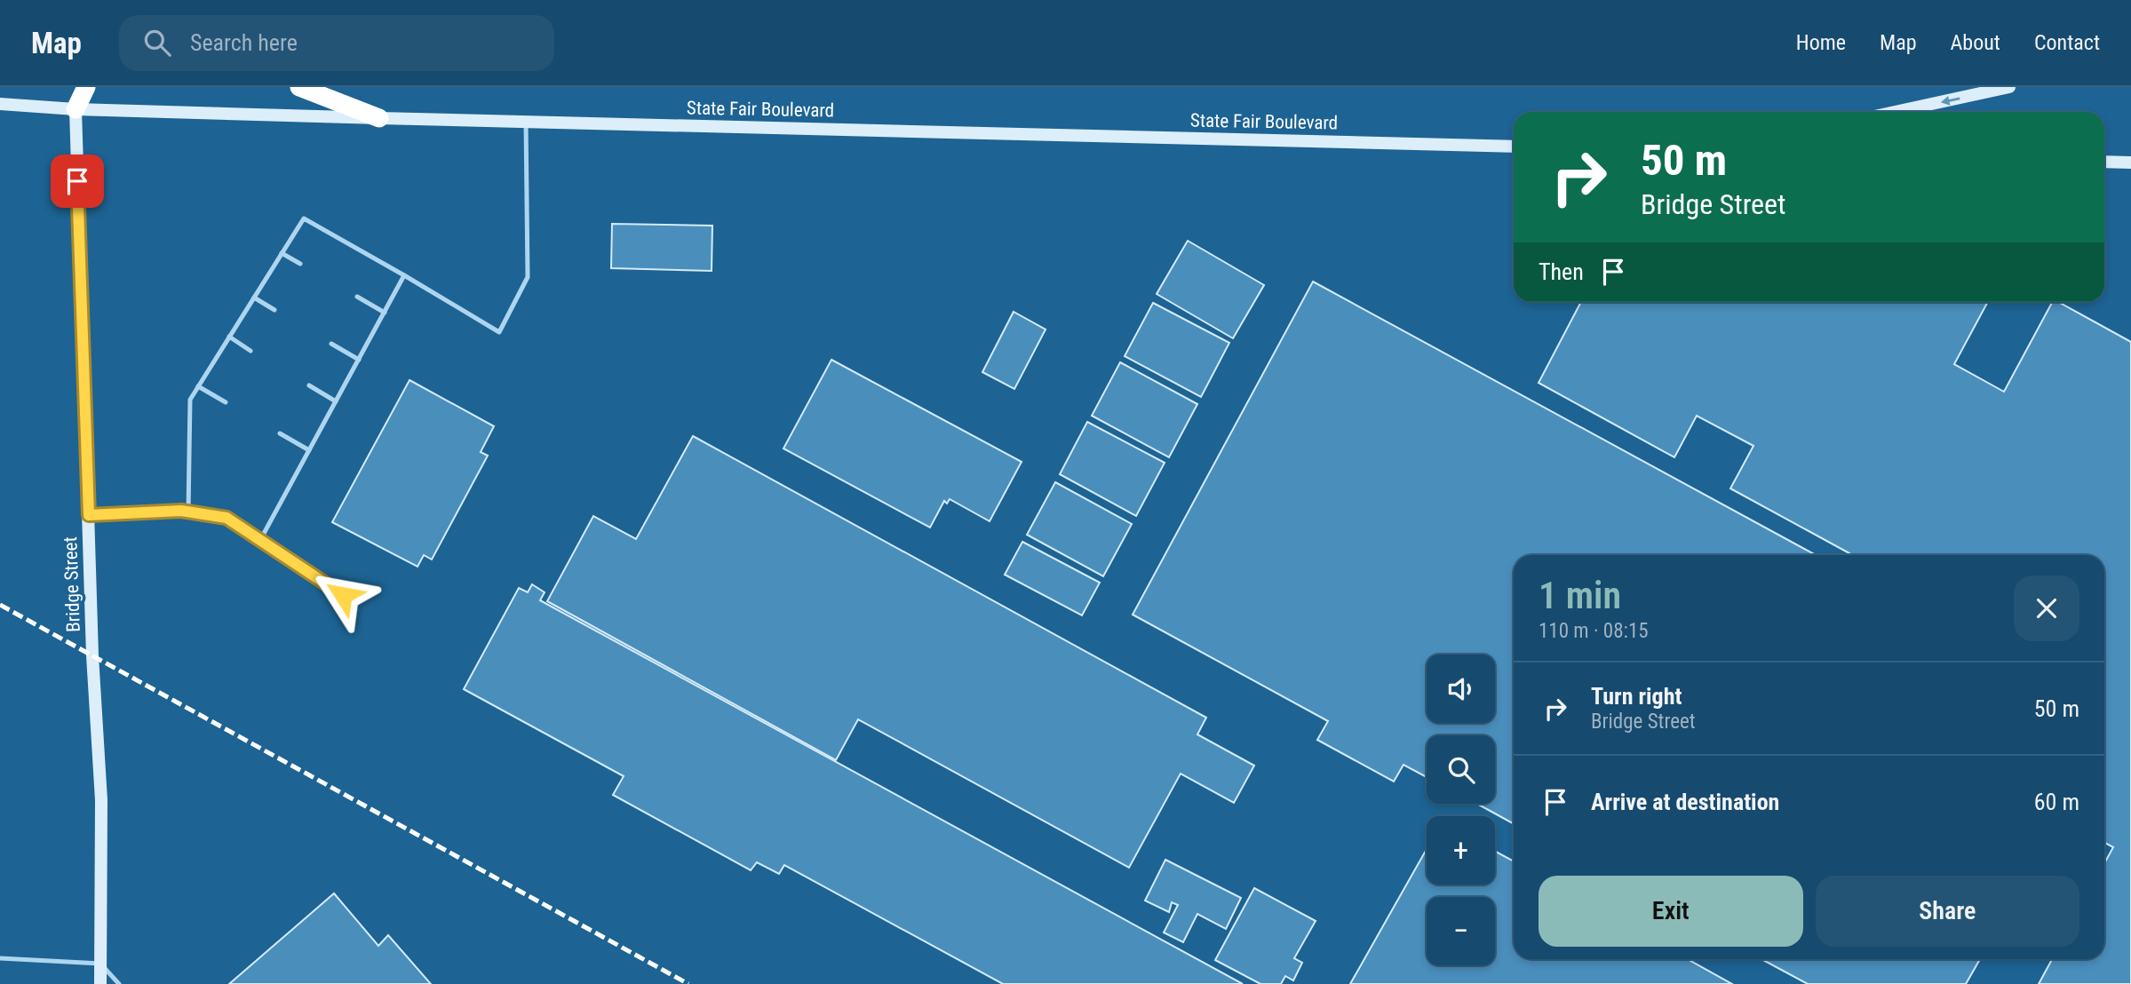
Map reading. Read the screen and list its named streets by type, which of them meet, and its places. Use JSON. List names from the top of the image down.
{
  "streets": {
    "main road": ["State Fair Boulevard", "Bridge Street"]
  },
  "crossings": [
    ["State Fair Boulevard", "Bridge Street"]
  ],
  "page": {
    "header": "Map",
    "search": "Search here",
    "nav": [
      "Home",
      "Map",
      "About",
      "Contact"
    ],
    "turn": ["50 m", "Bridge Street"],
    "then": "Then",
    "heading": ["1 min", "110 m · 08:15"],
    "map_buttons": ["+", "−"],
    "list": [
      {
        "name": "Turn right",
        "note": "Bridge Street",
        "value": "50 m"
      },
      {
        "name": "Arrive at destination",
        "value": "60 m"
      }
    ],
    "buttons": ["Exit", "Share"]
  }
}
